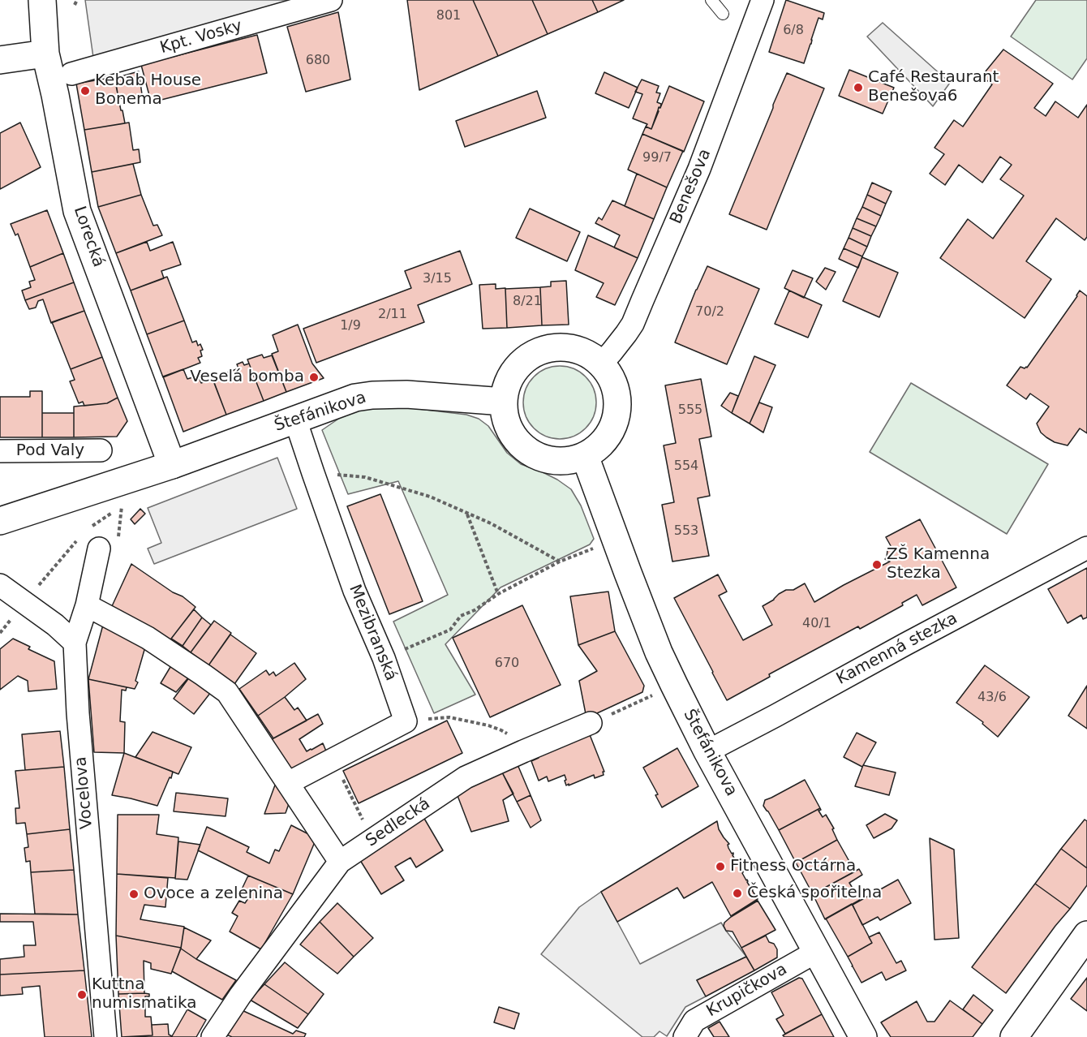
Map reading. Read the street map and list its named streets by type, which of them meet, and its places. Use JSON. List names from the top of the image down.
{
  "streets": {
    "main road": ["Lorecká", "Štefánikova"],
    "street": [
      "Kpt. Vosky",
      "Benešova",
      "Pod Valy",
      "Mezibranská",
      "Kamenná stezka",
      "Vocelova",
      "Sedlecká",
      "Krupičkova"
    ]
  },
  "crossings": [
    ["Benešova", "Štefánikova"],
    ["Lorecká", "Štefánikova"],
    ["Štefánikova", "Mezibranská"],
    ["Štefánikova", "Kamenná stezka"],
    ["Štefánikova", "Krupičkova"]
  ],
  "places": [
    "Café Restaurant Benešova6",
    "Kebab House Bonema",
    "Veselá bomba",
    "ZŠ Kamenna Stezka",
    "Fitness Octárna",
    "Česká spořitelna",
    "Ovoce a zelenina",
    "Kuttna numismatika"
  ],
  "house_numbers": [
    "801",
    "6/8",
    "680",
    "99/7",
    "3/15",
    "8/21",
    "70/2",
    "2/11",
    "1/9",
    "555",
    "554",
    "553",
    "40/1",
    "670",
    "43/6"
  ]
}
